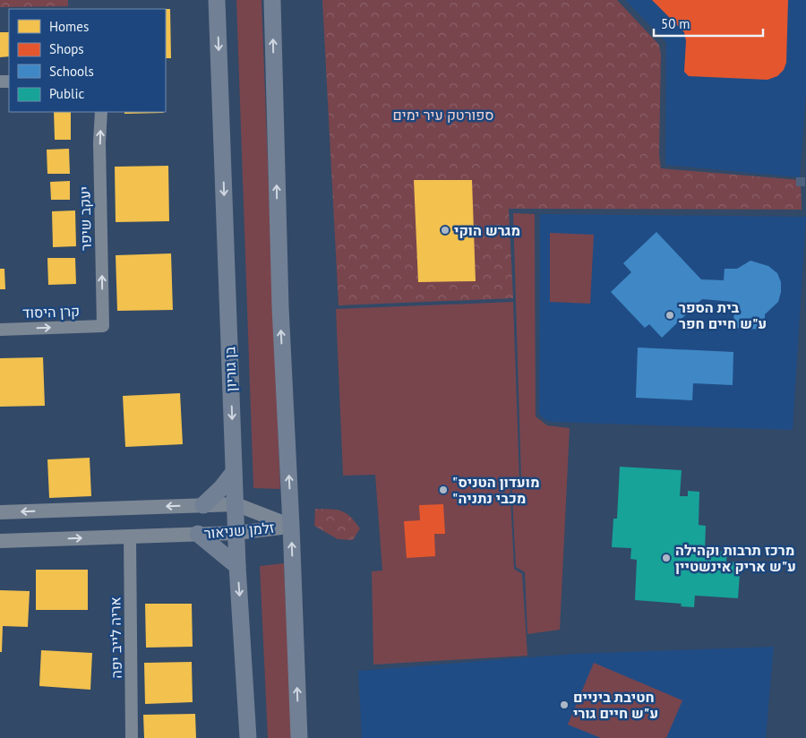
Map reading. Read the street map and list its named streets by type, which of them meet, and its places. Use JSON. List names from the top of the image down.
{
  "streets": {
    "main road": ["בן גוריון"],
    "street": [
      "יעקב שיפר",
      "קרן היסוד",
      "זלמן שניאור",
      "אריה לייב יפה"
    ]
  },
  "crossings": [
    ["יעקב שיפר", "קרן היסוד"],
    ["בן גוריון", "זלמן שניאור"],
    ["זלמן שניאור", "אריה לייב יפה"]
  ],
  "one_way": ["יעקב שיפר", "קרן היסוד"],
  "parks": ["ספורטק עיר ימים"],
  "places": [
    "מגרש הוקי",
    "בית הספר ע\"ש חיים חפר",
    "\"מועדון הטניס \"מכבי נתניה",
    "מרכז תרבות וקהילה ע\"ש אריק אינשטיין",
    "חטיבת ביניים ע\"ש חיים גורי"
  ],
  "legend": [
    "Homes",
    "Shops",
    "Schools",
    "Public"
  ],
  "scale_bar": "50 m"
}
